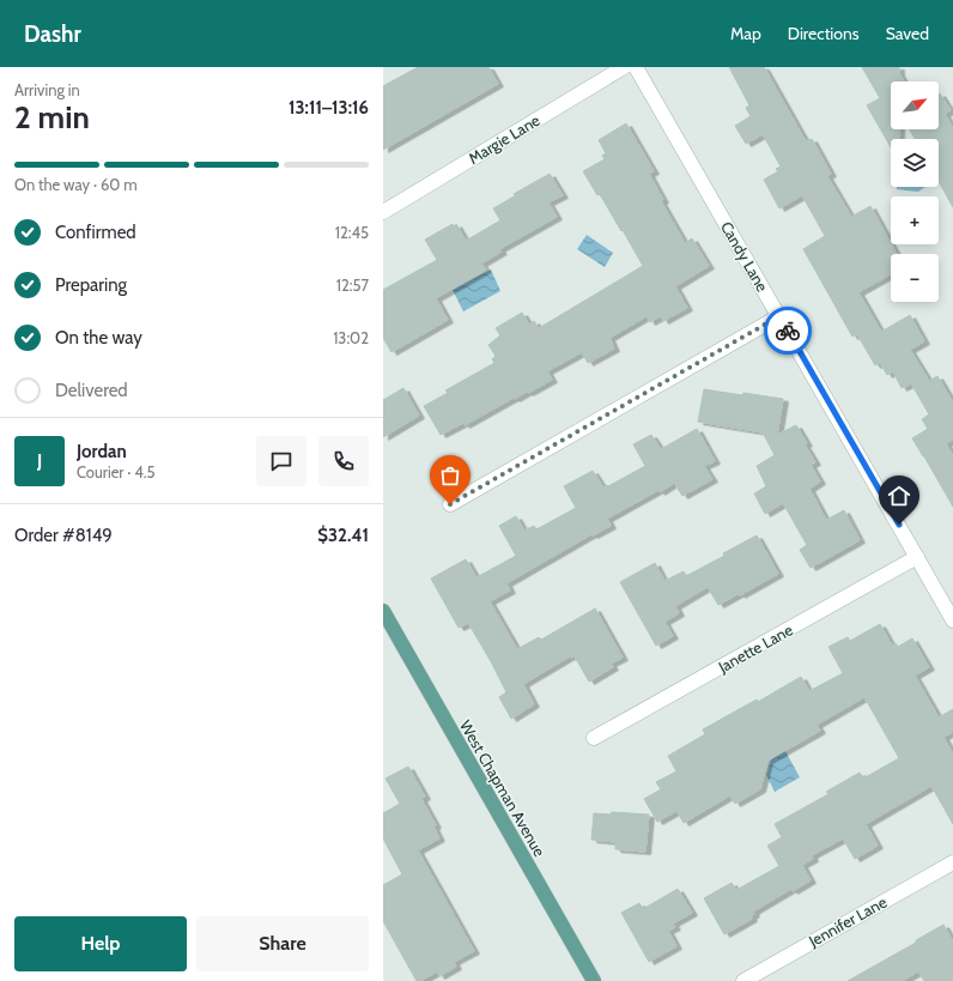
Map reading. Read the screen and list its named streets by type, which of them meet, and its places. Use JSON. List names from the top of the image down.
{
  "streets": {
    "main road": ["West Chapman Avenue"],
    "street": [
      "Margie Lane",
      "Candy Lane",
      "Janette Lane",
      "Jennifer Lane"
    ]
  },
  "crossings": [
    ["Candy Lane", "Janette Lane"]
  ],
  "north": "top right",
  "page": {
    "header": "Dashr",
    "nav": ["Map", "Directions", "Saved"],
    "heading": ["2 min", "Arriving in", "13:11–13:16"],
    "panel": [
      "Jordan",
      "Courier · 4.5",
      "Order #8149",
      "$32.41"
    ],
    "map_buttons": ["+", "−"],
    "bar": "On the way · 60 m",
    "list": [
      ["Confirmed", "12:45"],
      ["Preparing", "12:57"],
      ["On the way", "13:02"],
      "Delivered"
    ],
    "round": "J",
    "buttons": ["Help", "Share"]
  }
}
